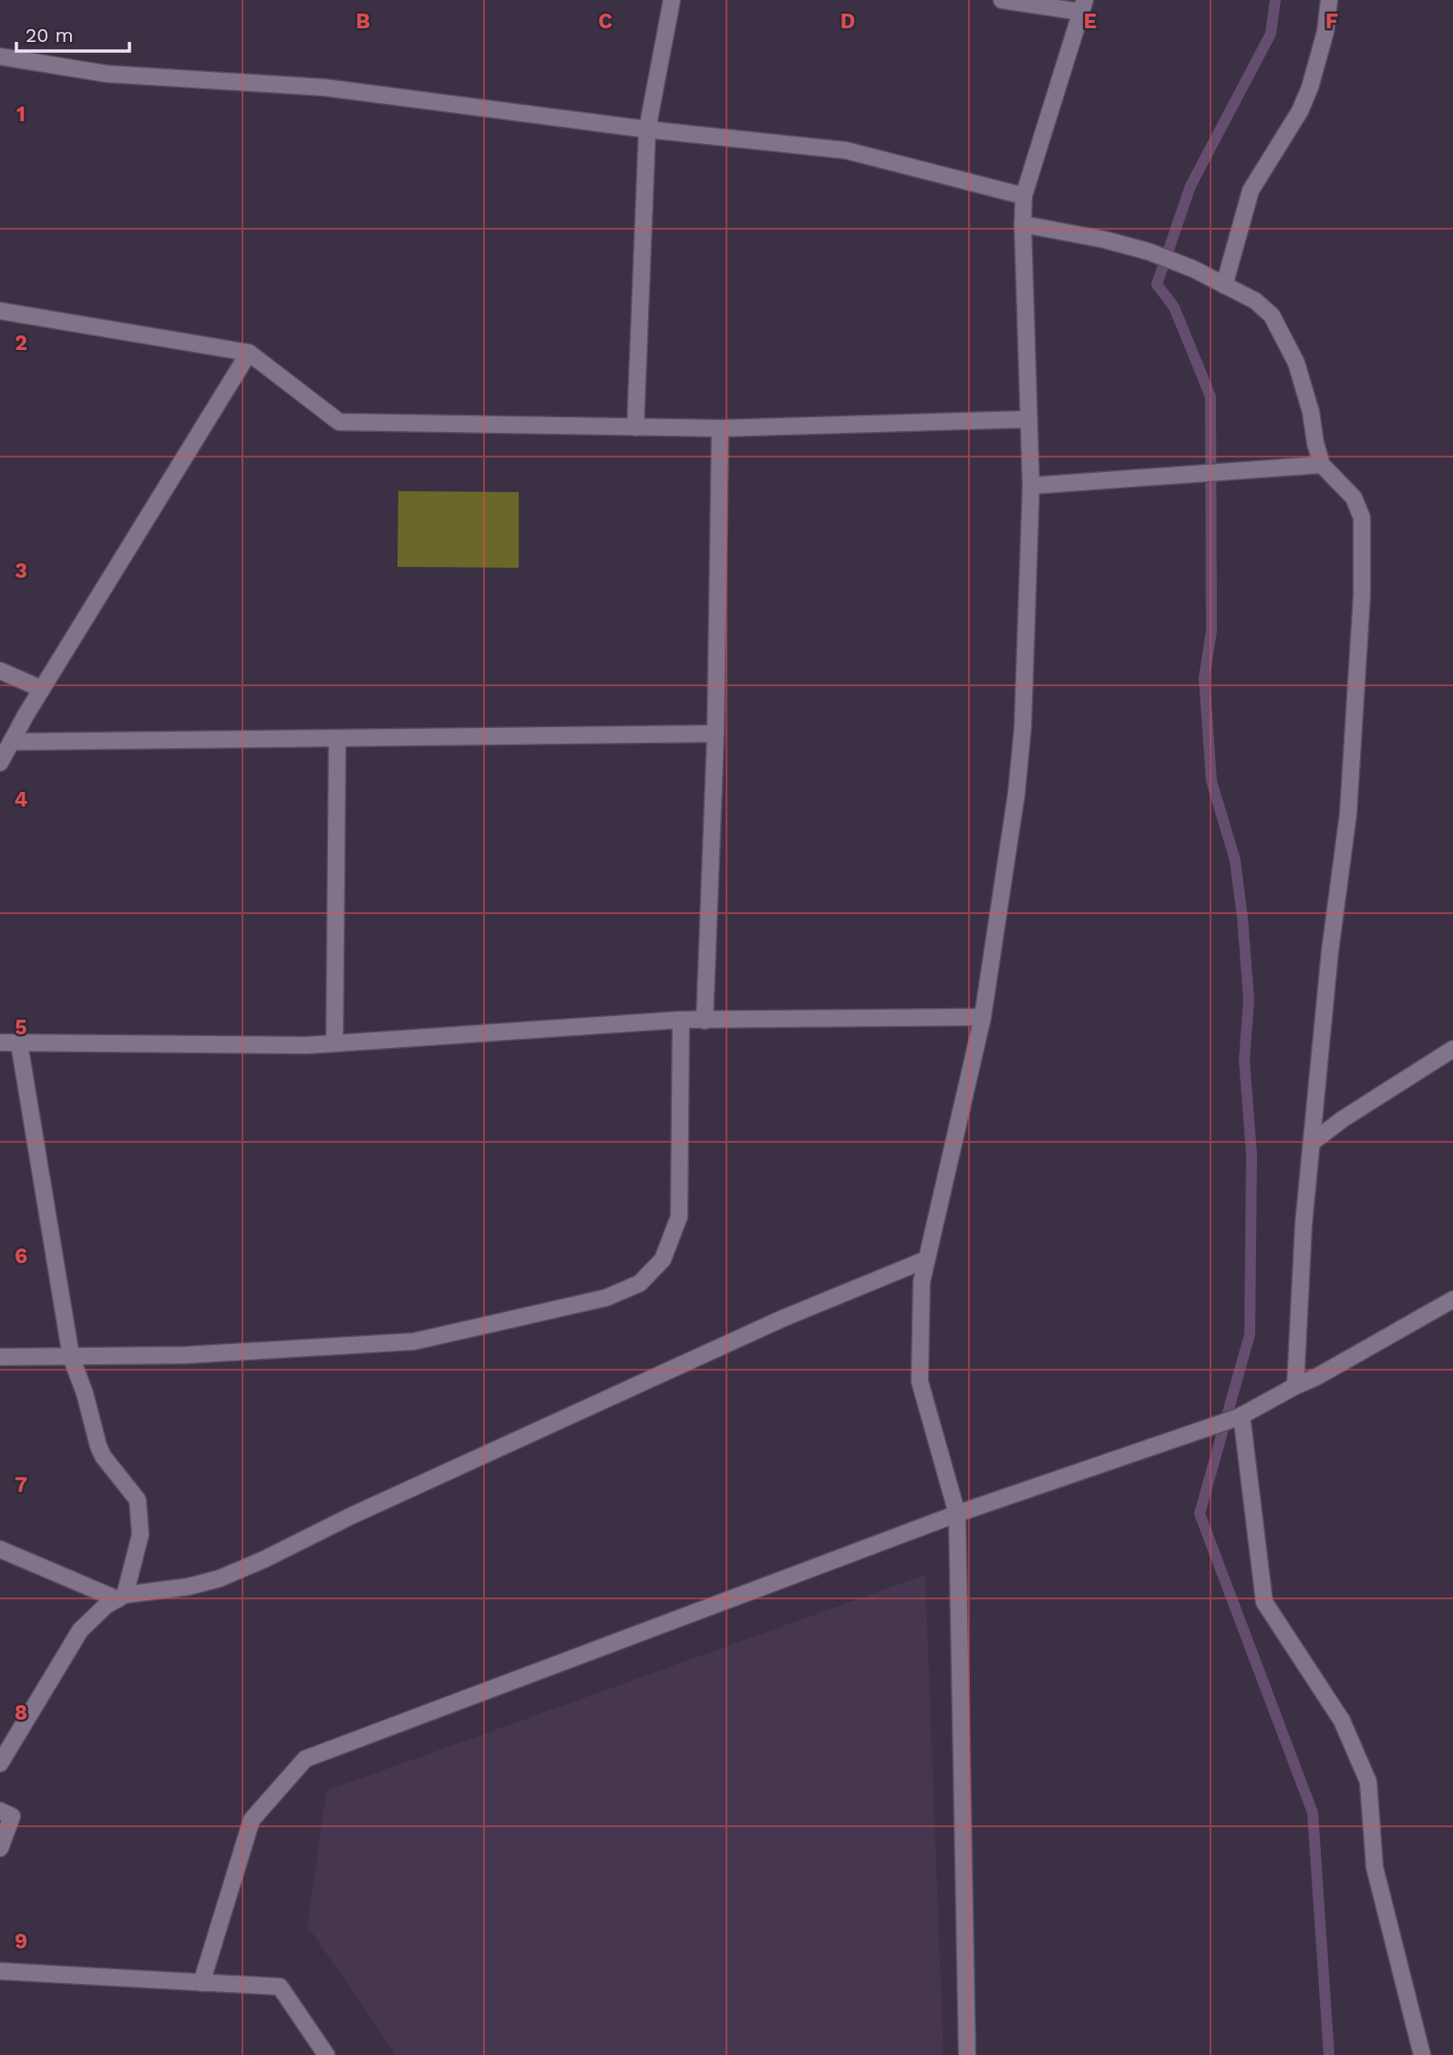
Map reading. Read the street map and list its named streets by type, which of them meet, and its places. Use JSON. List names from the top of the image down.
{
  "scale_bar": "20 m",
  "grid": {
    "columns": [
      "B",
      "C",
      "D",
      "E",
      "F"
    ],
    "rows": [
      "1",
      "2",
      "3",
      "4",
      "5",
      "6",
      "7",
      "8",
      "9"
    ]
  }
}
